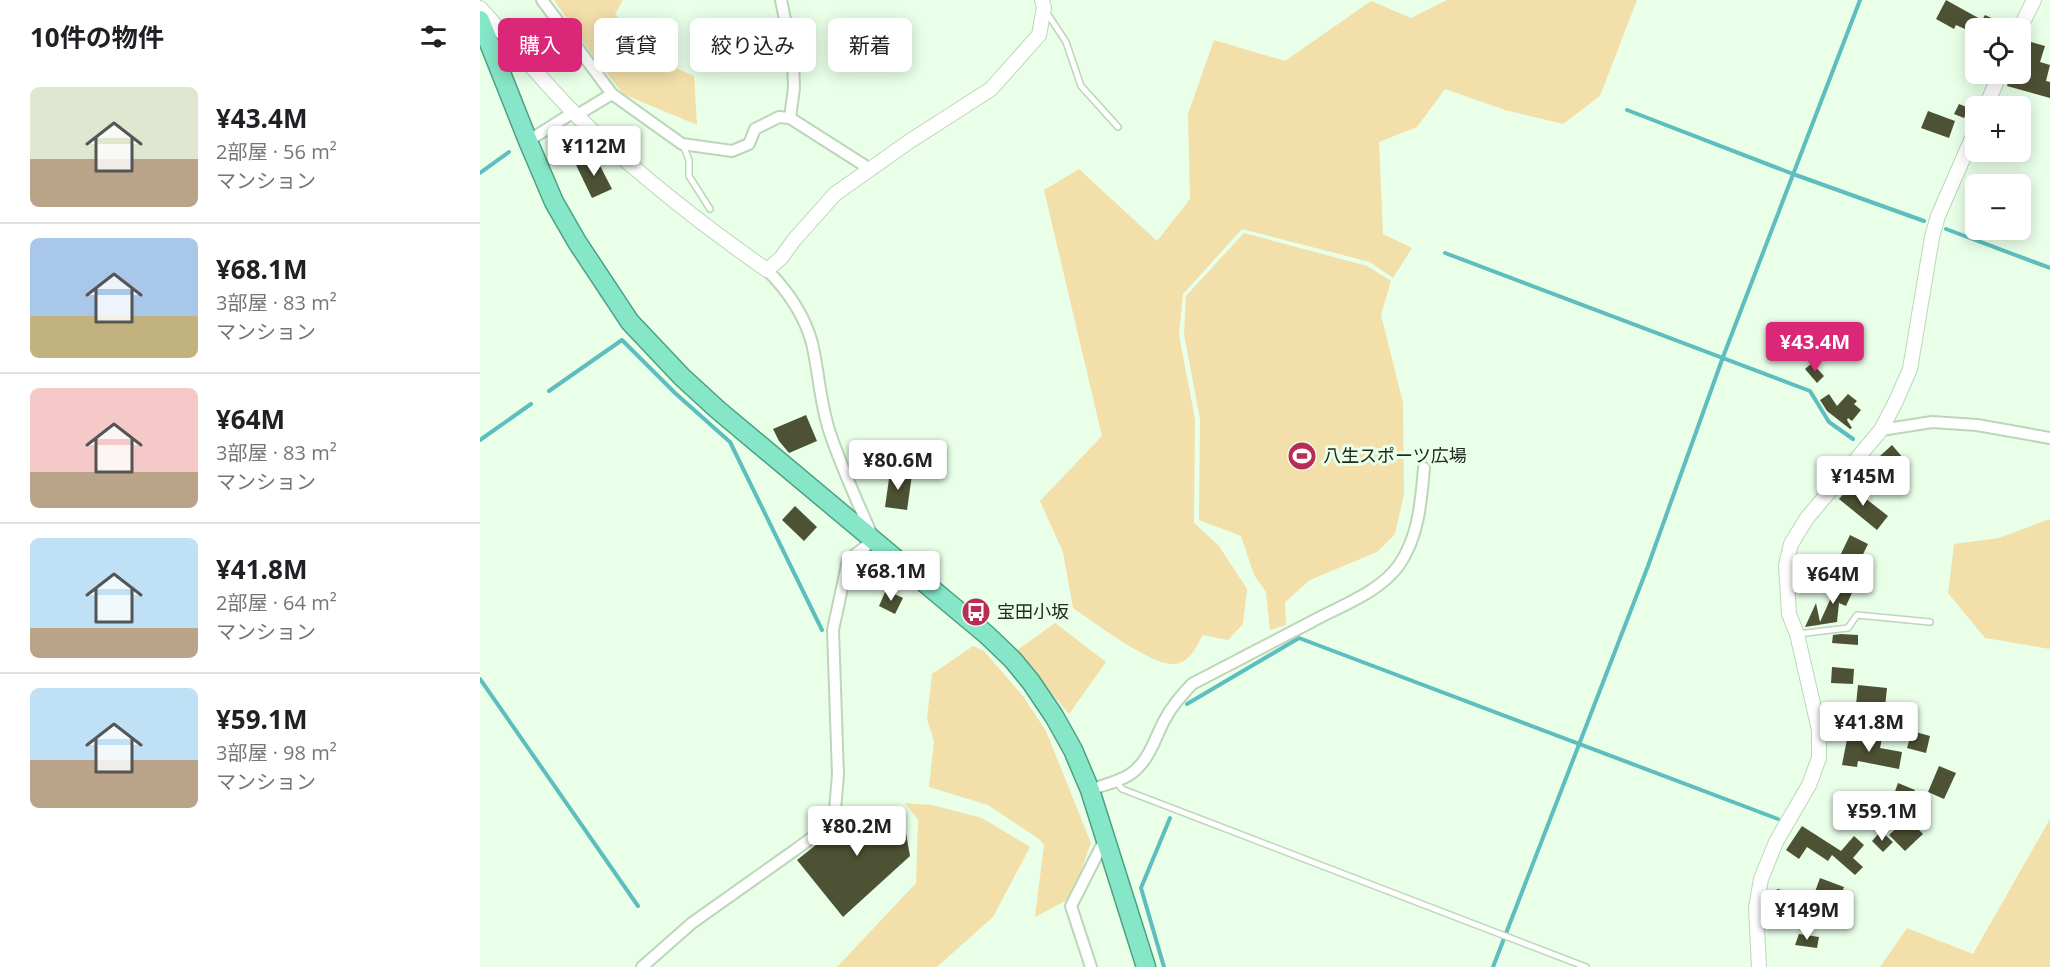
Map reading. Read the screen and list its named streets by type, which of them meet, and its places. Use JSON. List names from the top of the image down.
{
  "places": {
    "sports": ["八生スポーツ広場"],
    "bus stop": ["宝田小坂"]
  },
  "page": {
    "heading": "10件の物件",
    "map_buttons": ["+", "−"],
    "chip": [
      "購入",
      "賃貸",
      "絞り込み",
      "新着"
    ],
    "list": [
      {
        "name": "¥43.4M",
        "note": "2部屋 · 56 m² · マンション"
      },
      {
        "name": "¥68.1M",
        "note": "3部屋 · 83 m² · マンション"
      },
      {
        "name": "¥64M",
        "note": "3部屋 · 83 m² · マンション"
      },
      {
        "name": "¥41.8M",
        "note": "2部屋 · 64 m² · マンション"
      },
      {
        "name": "¥59.1M",
        "note": "3部屋 · 98 m² · マンション"
      }
    ],
    "price": [
      "¥112M",
      "¥43.4M",
      "¥80.6M",
      "¥145M",
      "¥68.1M",
      "¥64M",
      "¥41.8M",
      "¥59.1M",
      "¥80.2M",
      "¥149M"
    ]
  }
}
